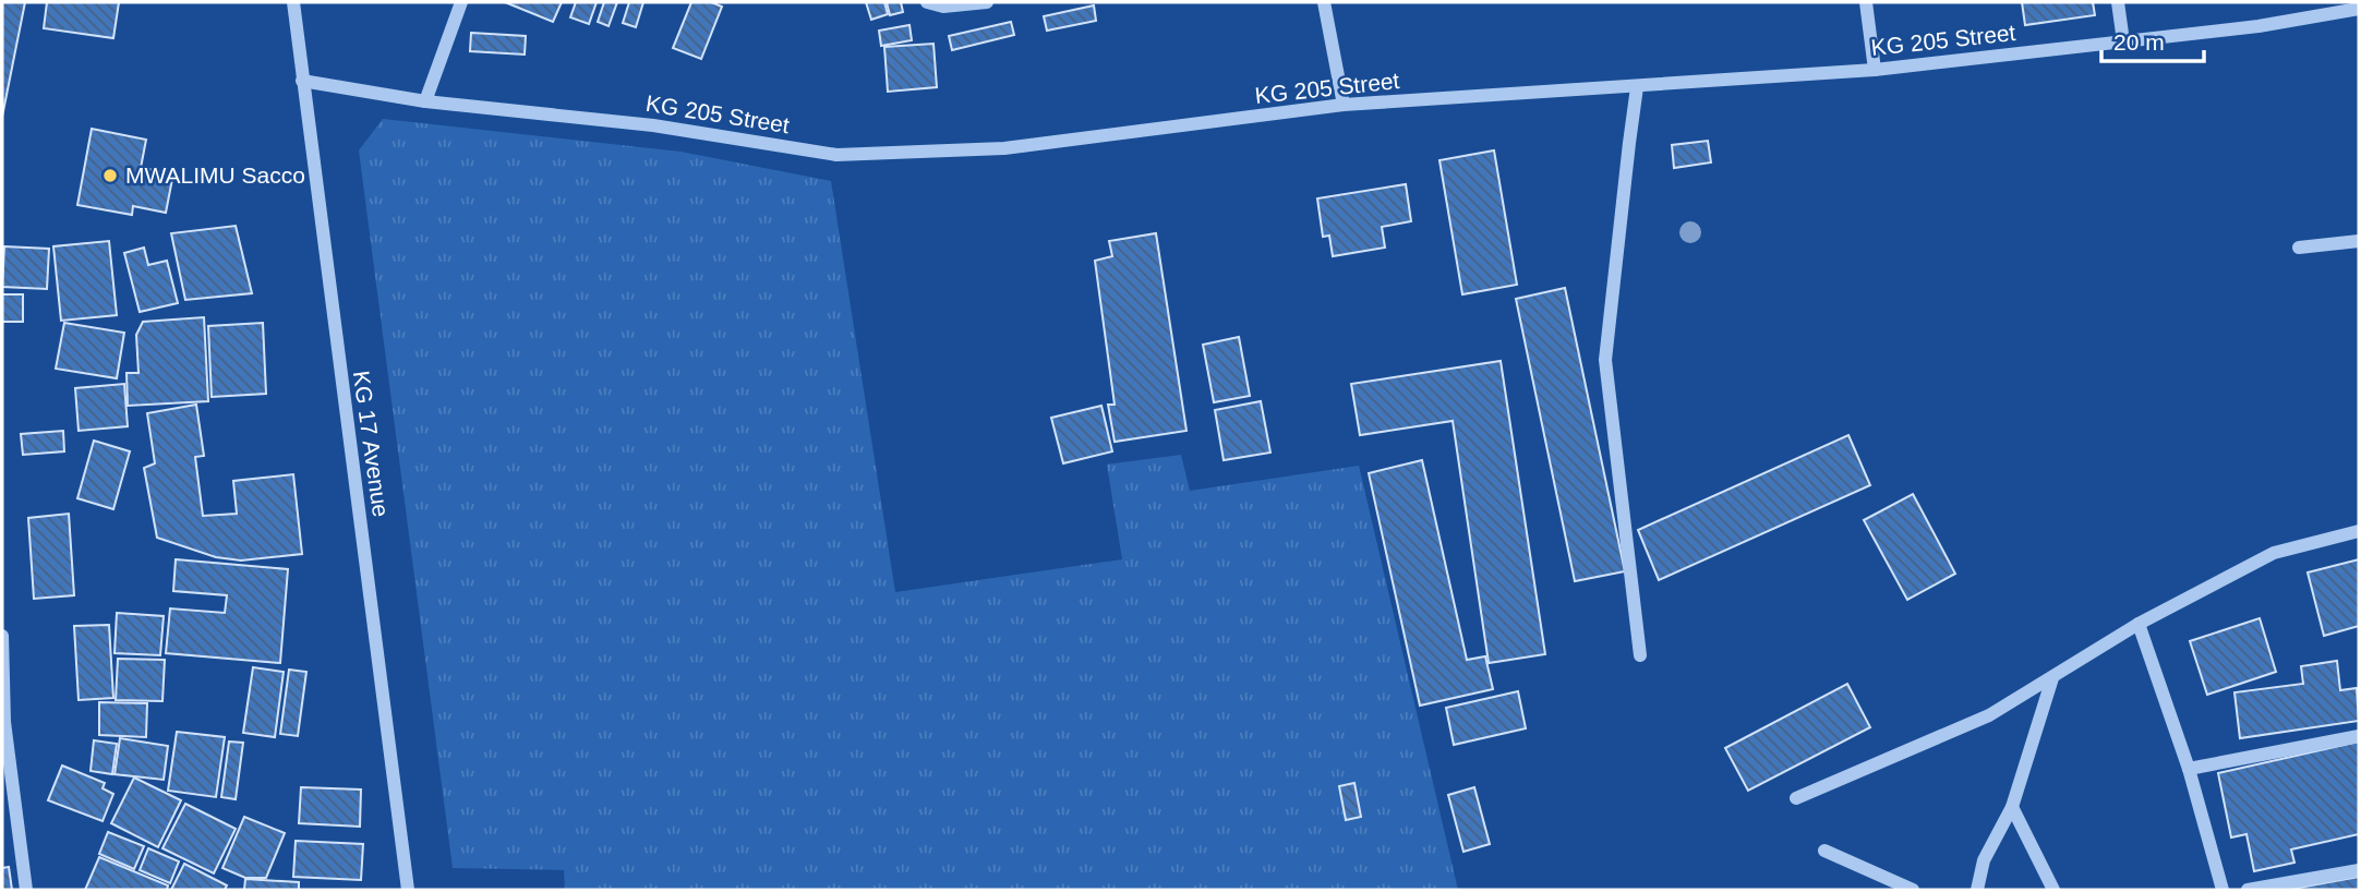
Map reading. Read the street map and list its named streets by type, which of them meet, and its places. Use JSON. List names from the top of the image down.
{
  "streets": {
    "street": ["KG 205 Street", "KG 17 Avenue"]
  },
  "crossings": [
    ["KG 205 Street", "KG 17 Avenue"]
  ],
  "places": ["MWALIMU Sacco"],
  "scale_bar": "20 m"
}
